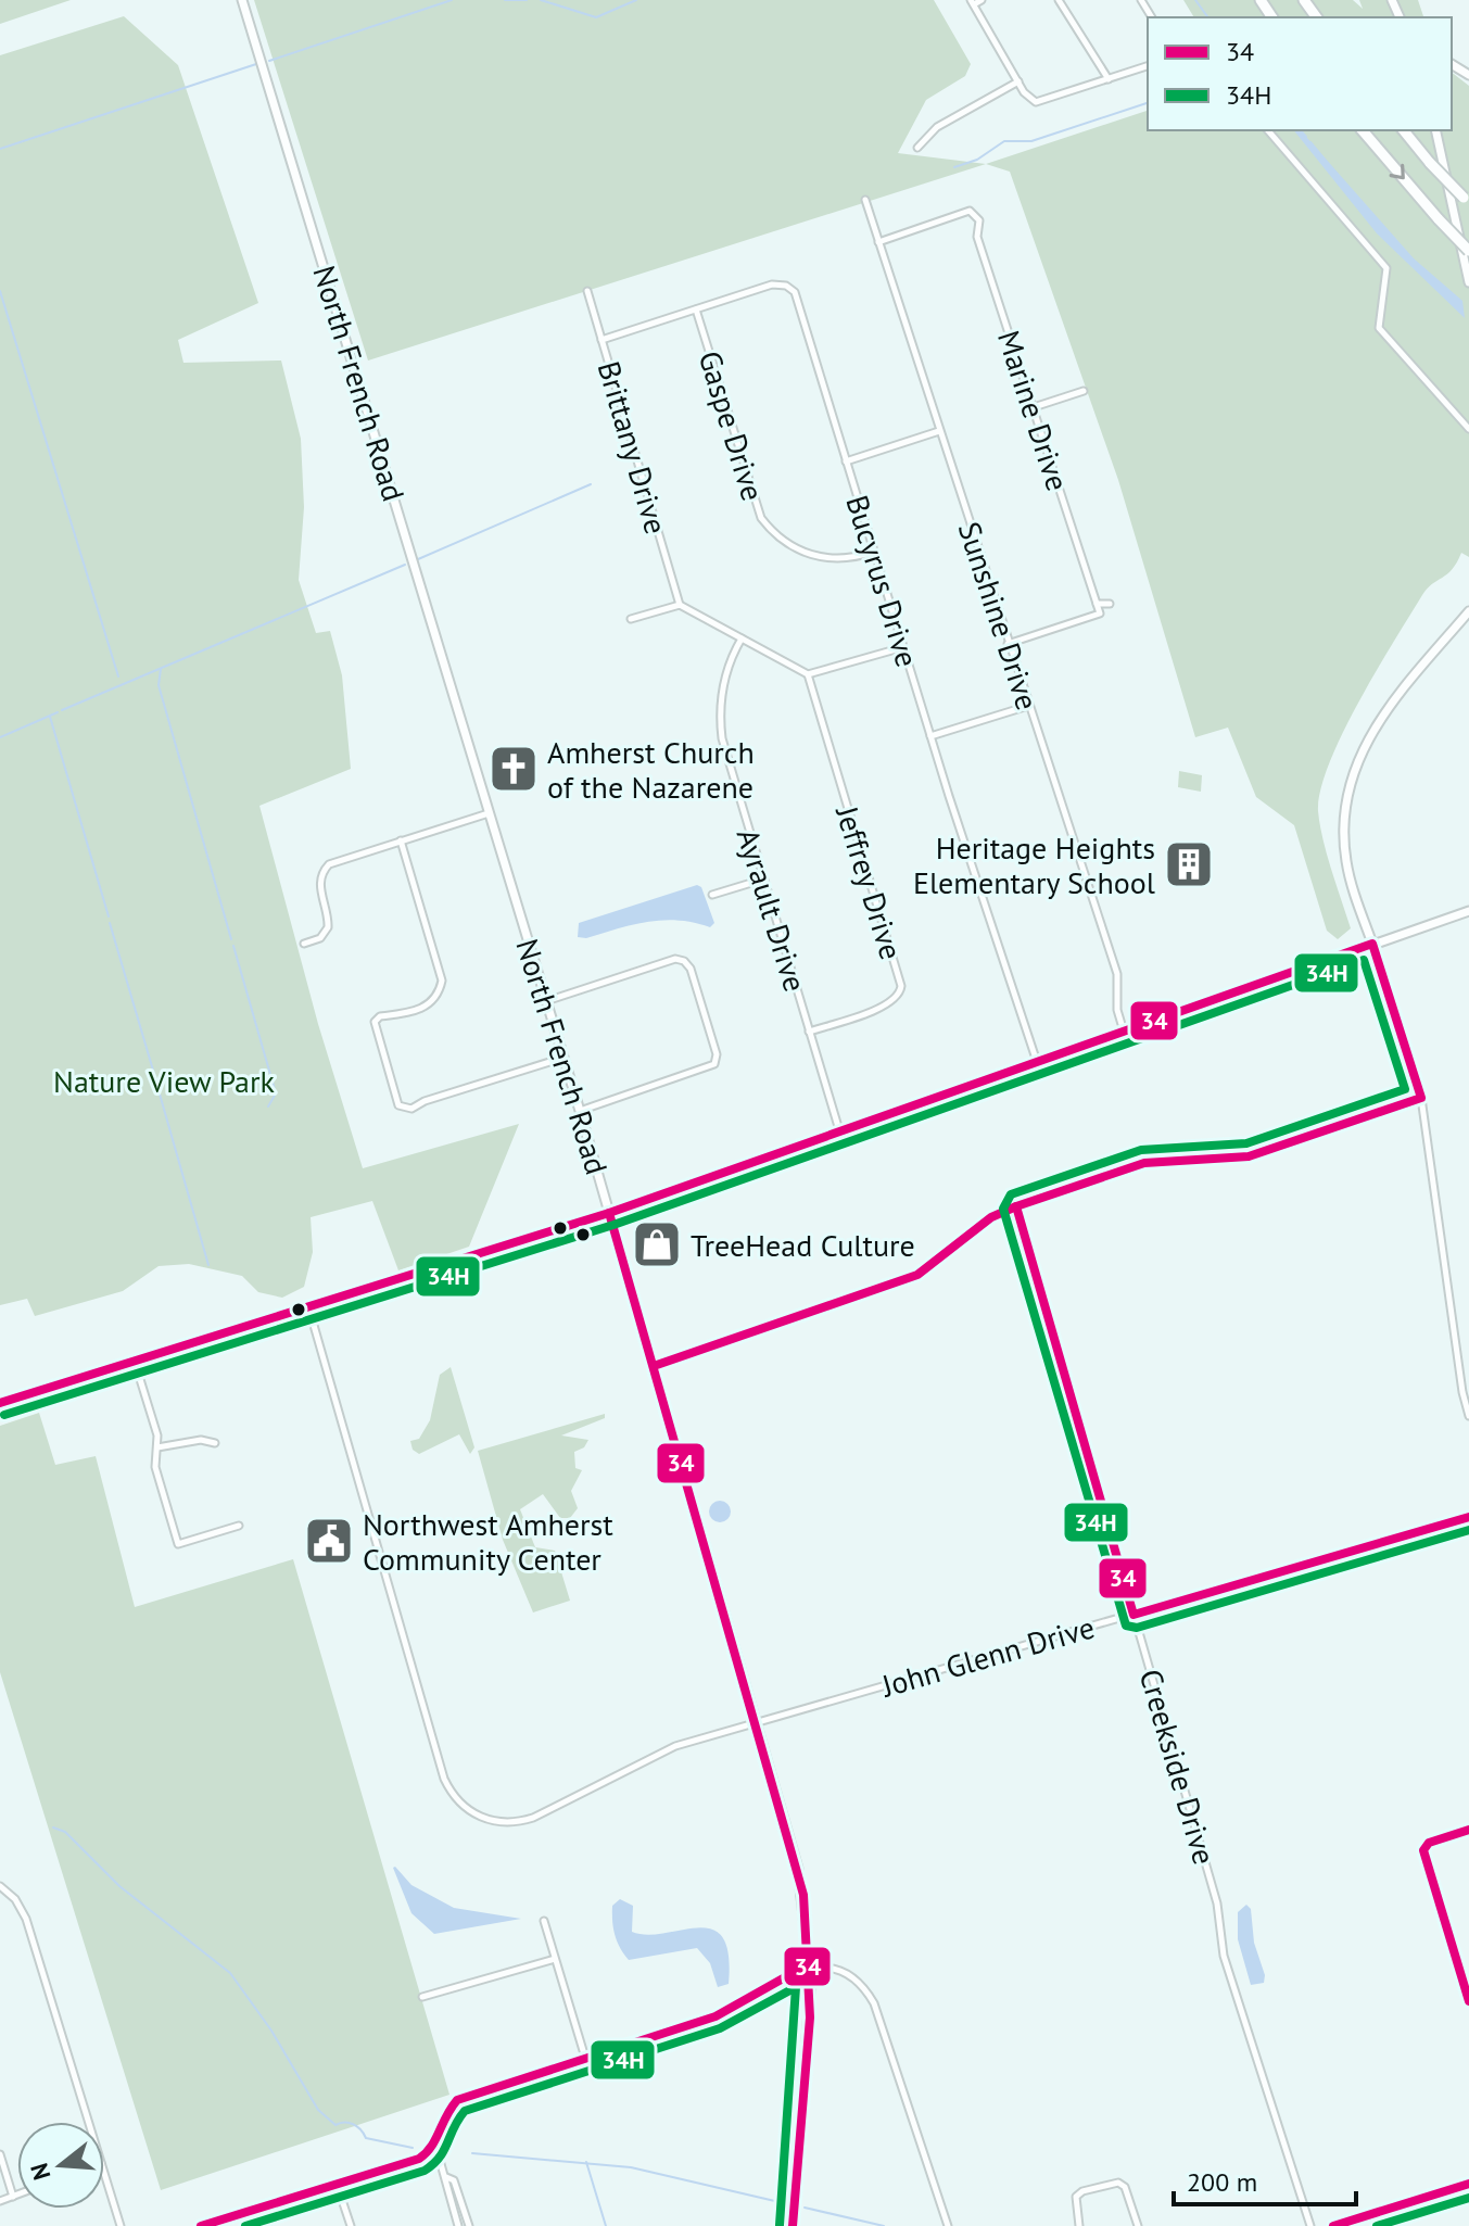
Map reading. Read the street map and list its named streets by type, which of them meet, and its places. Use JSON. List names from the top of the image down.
{
  "streets": {
    "main road": ["North French Road"],
    "street": [
      "Marine Drive",
      "Gaspe Drive",
      "Brittany Drive",
      "Bucyrus Drive",
      "Sunshine Drive",
      "Jeffrey Drive",
      "Ayrault Drive",
      "John Glenn Drive",
      "Creekside Drive"
    ]
  },
  "crossings": [
    ["North French Road", "John Glenn Drive"],
    ["Marine Drive", "Sunshine Drive"],
    ["Gaspe Drive", "Bucyrus Drive"],
    ["Brittany Drive", "Bucyrus Drive"],
    ["Jeffrey Drive", "Ayrault Drive"],
    ["John Glenn Drive", "Creekside Drive"]
  ],
  "parks": ["Nature View Park"],
  "places": {
    "church": ["Amherst Church of the Nazarene"],
    "building": ["Heritage Heights Elementary School"],
    "shop": ["TreeHead Culture"],
    "public building": ["Northwest Amherst Community Center"]
  },
  "lines": ["transit line 34", "transit line 34H"],
  "legend": ["34", "34H"],
  "scale_bar": "200 m",
  "north": "left"
}
